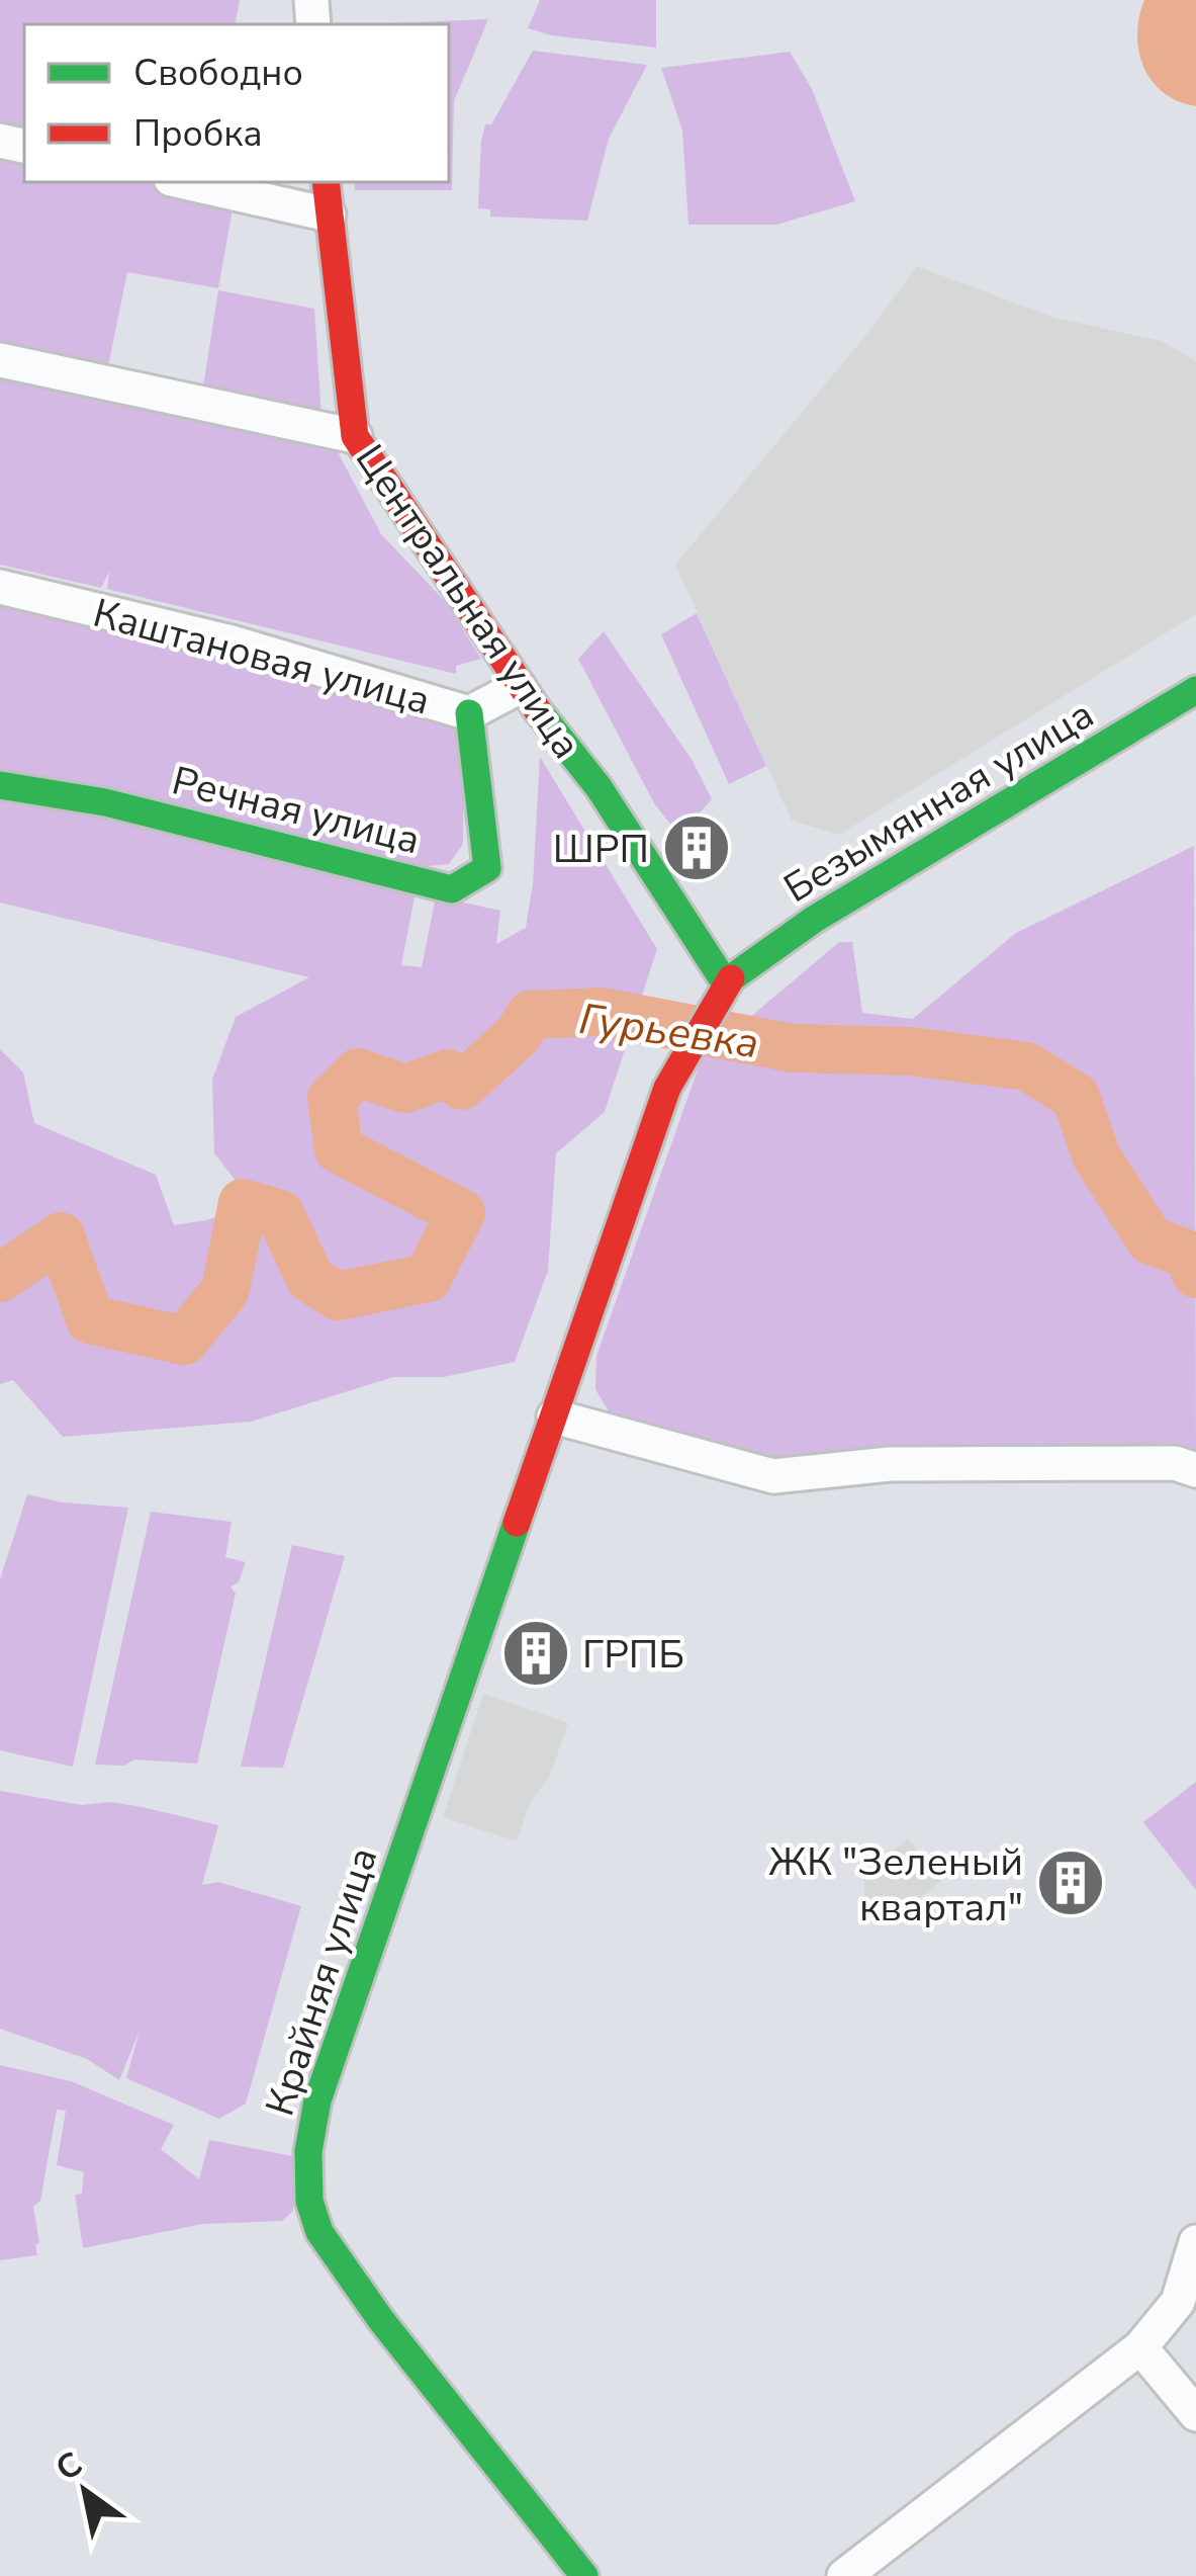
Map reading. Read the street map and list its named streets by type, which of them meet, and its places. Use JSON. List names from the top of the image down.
{
  "streets": {
    "main road": [
      "Центральная улица",
      "Безымянная улица",
      "Речная улица",
      "Крайняя улица"
    ],
    "street": ["Каштановая улица"]
  },
  "crossings": [
    ["Центральная улица", "Каштановая улица"],
    ["Центральная улица", "Безымянная улица"],
    ["Каштановая улица", "Речная улица"]
  ],
  "water": ["Гурьевка"],
  "places": {
    "building": ["ШРП", "ГРПБ", "ЖК \"Зеленый квартал\""]
  },
  "legend": ["Свободно", "Пробка"],
  "north": "top left"
}
